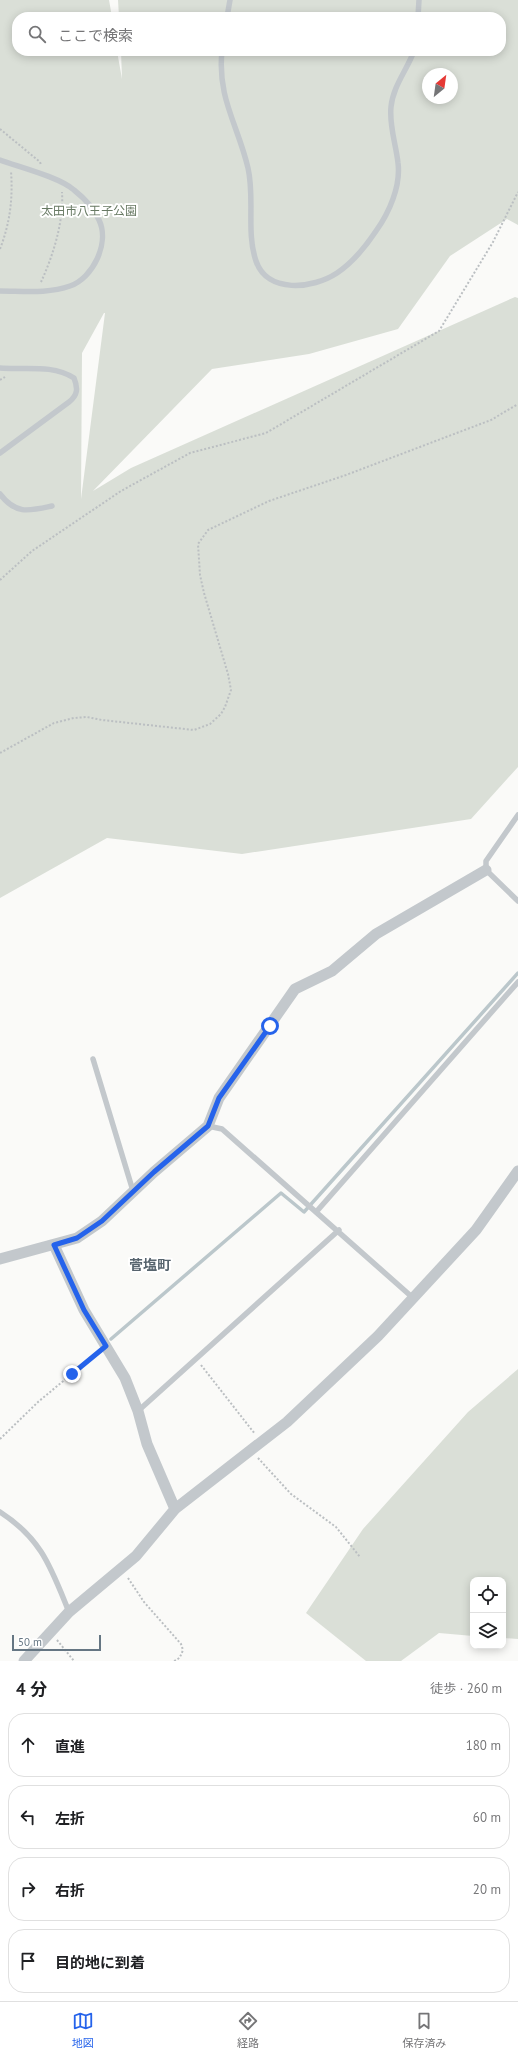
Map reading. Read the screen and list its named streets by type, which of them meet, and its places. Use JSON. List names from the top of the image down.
{
  "districts": ["菅塩町"],
  "parks": ["太田市八王子公園"],
  "scale_bar": "50 m",
  "north": "top right",
  "page": {
    "search": "ここで検索",
    "scale": "50 m",
    "heading": ["4 分", "徒歩 · 260 m"],
    "list": [
      ["直進", "180 m"],
      ["左折", "60 m"],
      ["右折", "20 m"],
      "目的地に到着"
    ],
    "nav": ["地図", "経路", "保存済み"]
  }
}
